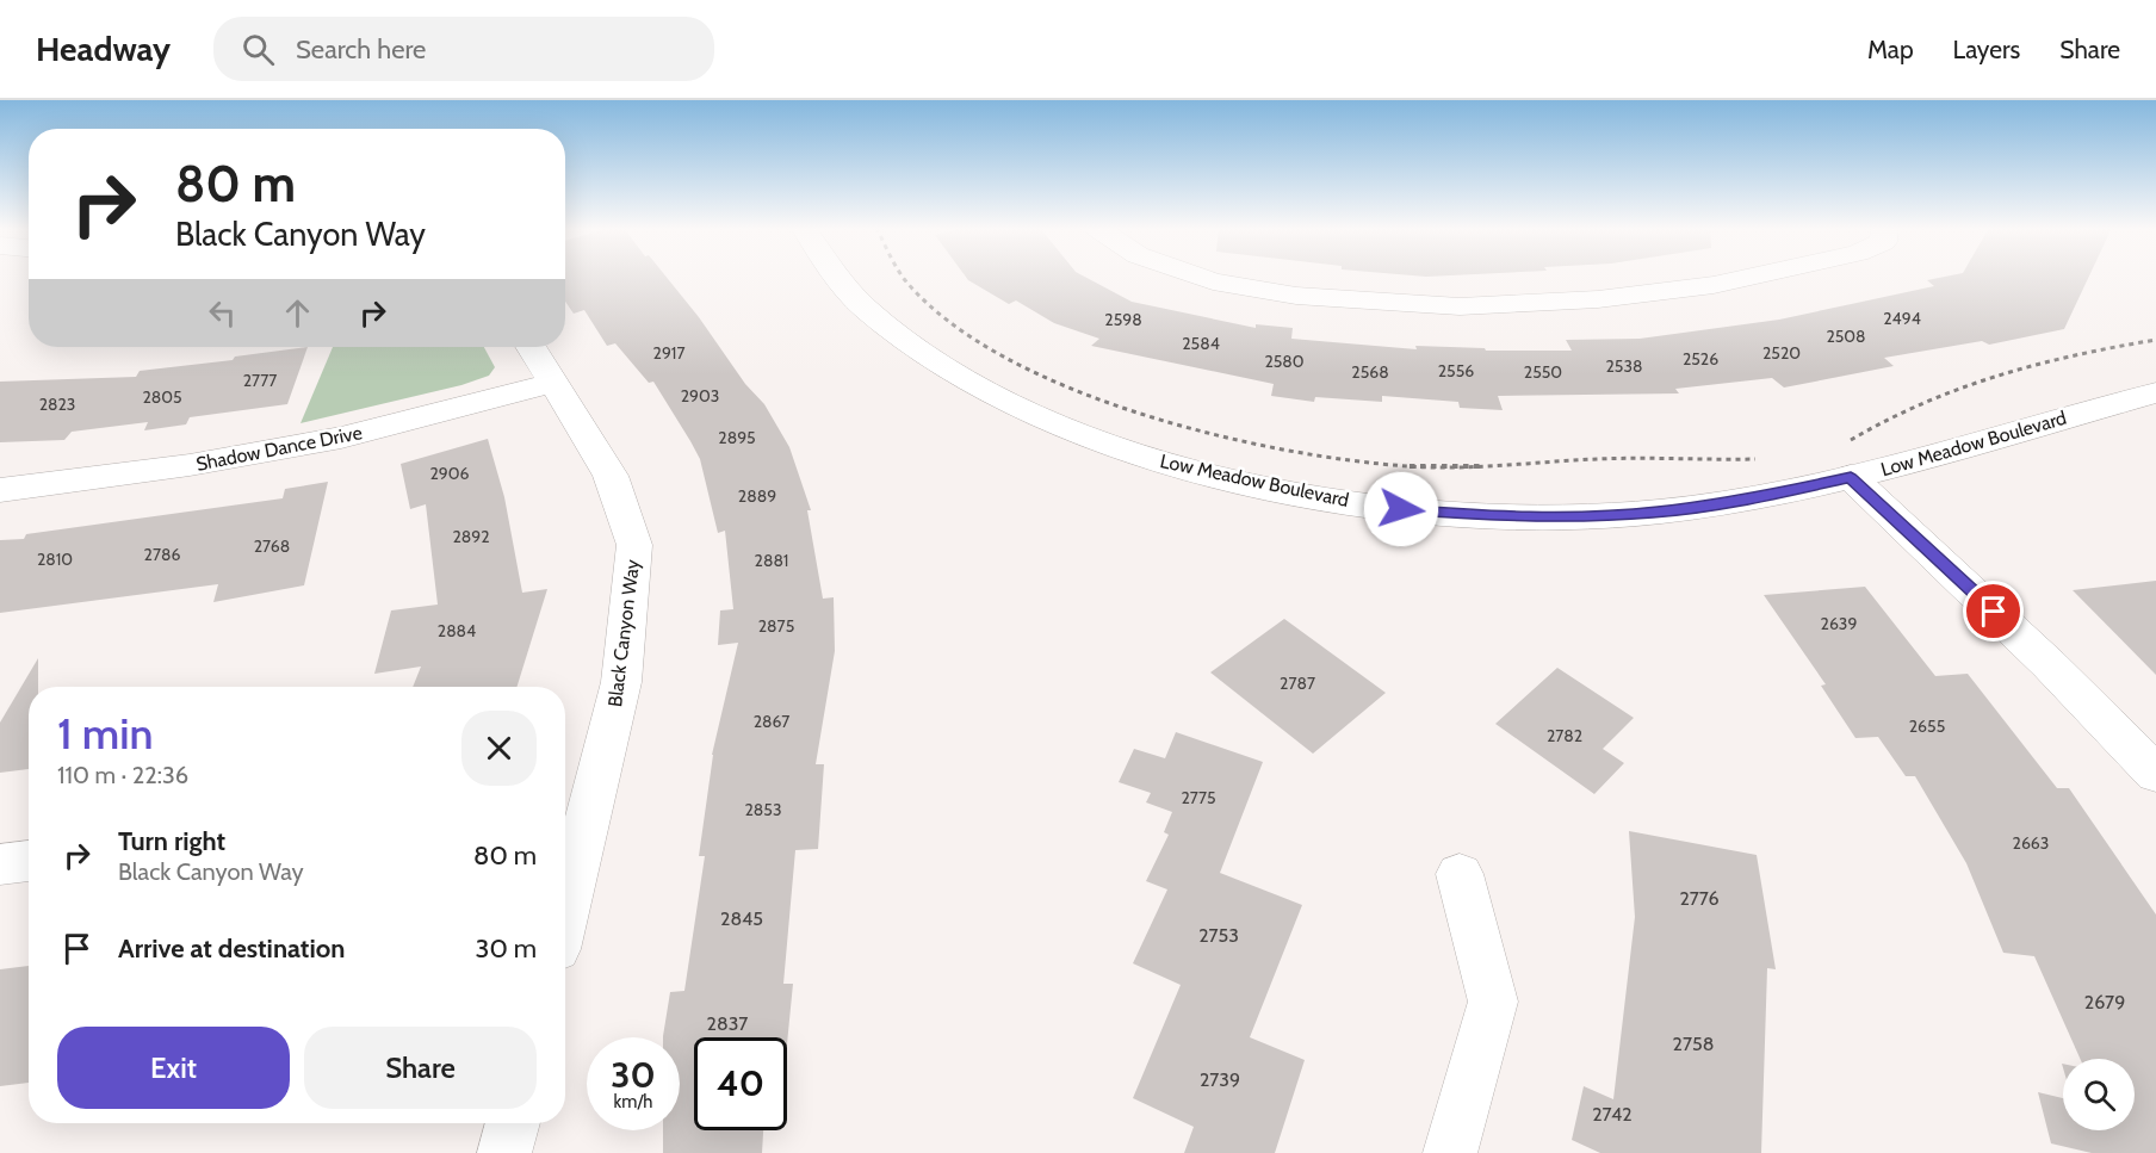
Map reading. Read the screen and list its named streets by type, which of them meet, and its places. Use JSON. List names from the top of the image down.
{
  "streets": {
    "street": ["Low Meadow Boulevard", "Shadow Dance Drive", "Black Canyon Way"]
  },
  "crossings": [
    ["Shadow Dance Drive", "Black Canyon Way"]
  ],
  "house_numbers": [
    "2494",
    "2598",
    "2508",
    "2584",
    "2917",
    "2520",
    "2526",
    "2580",
    "2538",
    "2556",
    "2568",
    "2550",
    "2777",
    "2903",
    "2805",
    "2823",
    "2895",
    "2906",
    "2889",
    "2892",
    "2768",
    "2786",
    "2810",
    "2881",
    "2639",
    "2875",
    "2884",
    "2787",
    "2867",
    "2655",
    "2782",
    "2775",
    "2853",
    "2663",
    "2776",
    "2845",
    "2753",
    "2679",
    "2837",
    "2758",
    "2739",
    "2742"
  ],
  "page": {
    "header": "Headway",
    "search": "Search here",
    "nav": ["Map", "Layers", "Share"],
    "turn": ["80 m", "Black Canyon Way"],
    "heading": ["1 min", "110 m · 22:36"],
    "list": [
      {
        "name": "Turn right",
        "note": "Black Canyon Way",
        "value": "80 m"
      },
      {
        "name": "Arrive at destination",
        "value": "30 m"
      }
    ],
    "buttons": ["Exit", "Share"],
    "speed": "30 km/h",
    "limit": "40"
  }
}
